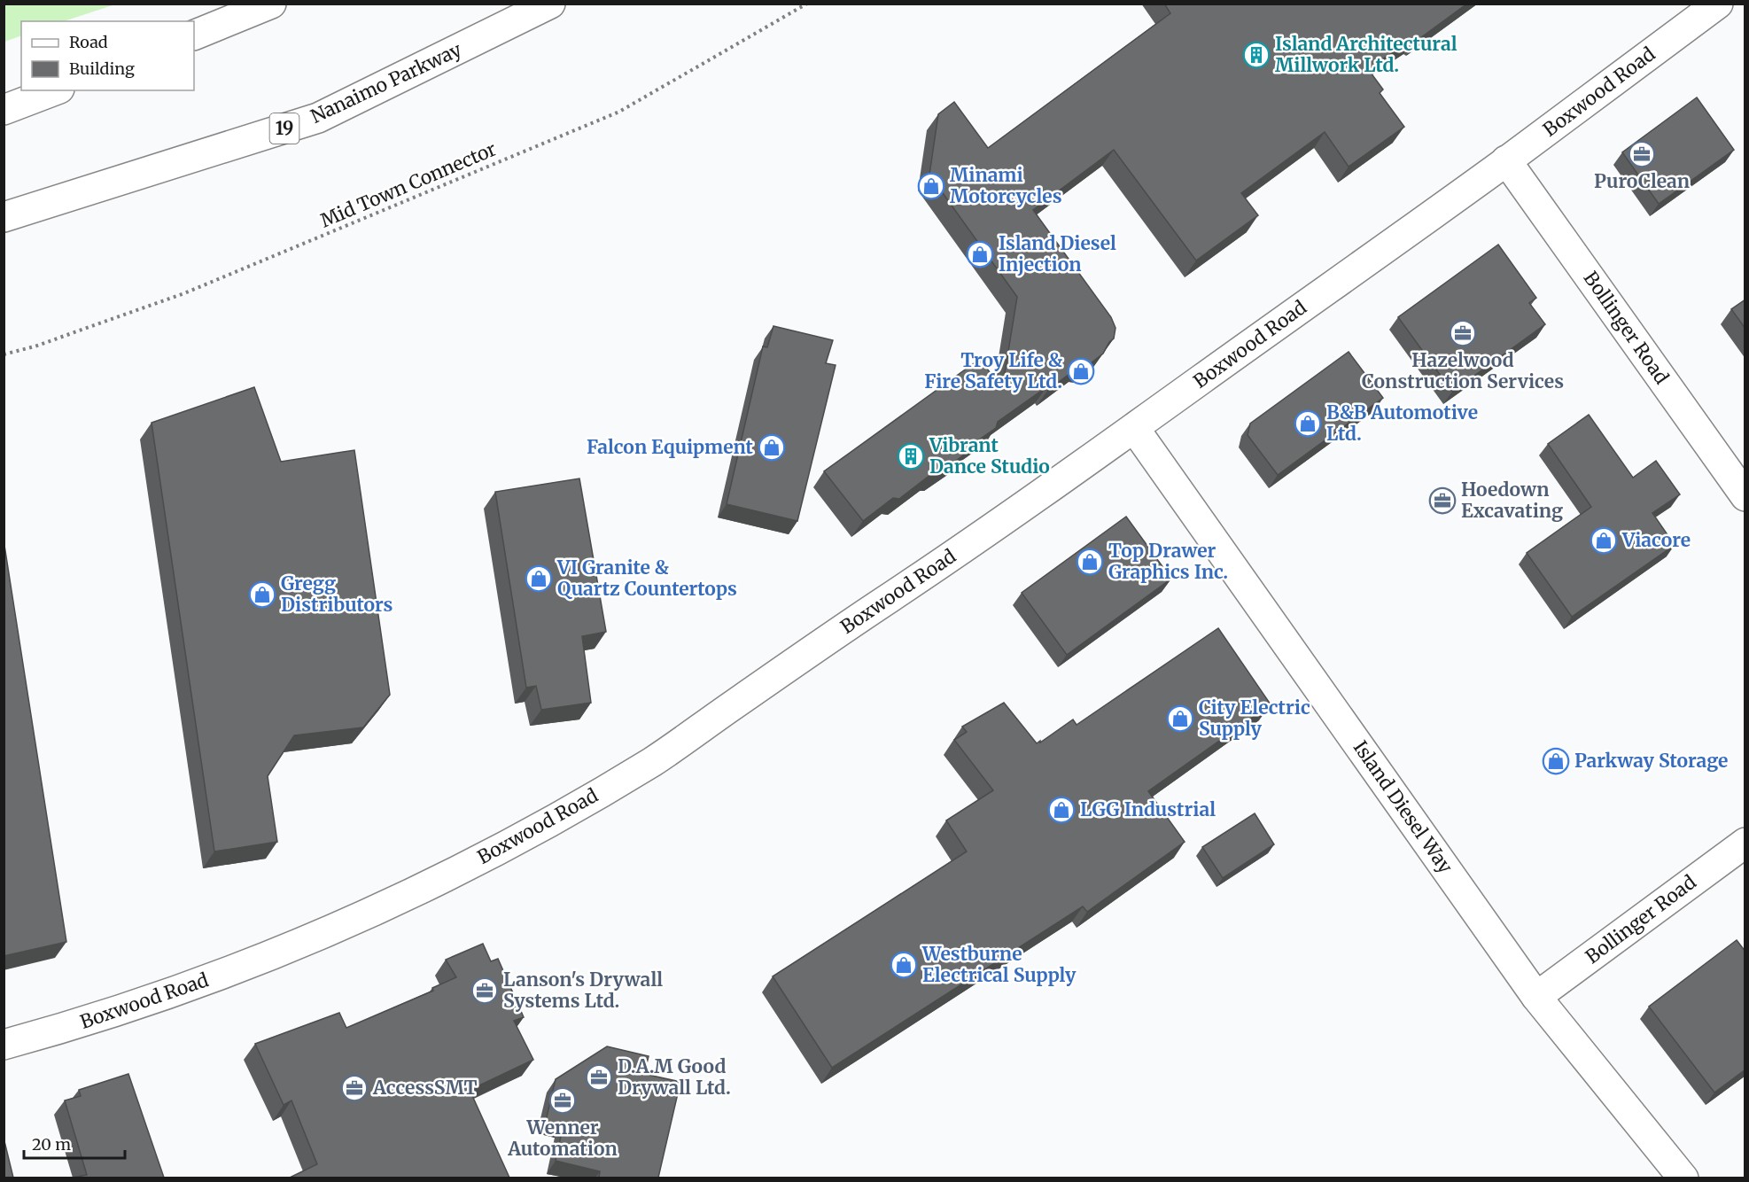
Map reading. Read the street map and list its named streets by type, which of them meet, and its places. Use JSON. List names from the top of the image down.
{
  "streets": {
    "main road": [
      "Nanaimo Parkway",
      "Boxwood Road",
      "19",
      "Bollinger Road",
      "Island Diesel Way"
    ],
    "path": ["Mid Town Connector"]
  },
  "crossings": [
    ["Boxwood Road", "Bollinger Road"],
    ["Boxwood Road", "Island Diesel Way"],
    ["Bollinger Road", "Island Diesel Way"]
  ],
  "places": {
    "building": ["Island Architectural Millwork Ltd.", "Vibrant Dance Studio"],
    "office": [
      "PuroClean",
      "Hazelwood Construction Services",
      "Hoedown Excavating",
      "Lanson's Drywall Systems Ltd.",
      "D.A.M Good Drywall Ltd.",
      "AccessSMT",
      "Wenner Automation"
    ],
    "shop": [
      "Minami Motorcycles",
      "Island Diesel Injection",
      "Troy Life & Fire Safety Ltd.",
      "B&B Automotive Ltd.",
      "Falcon Equipment",
      "Viacore",
      "Top Drawer Graphics Inc.",
      "VI Granite & Quartz Countertops",
      "Gregg Distributors",
      "City Electric Supply",
      "Parkway Storage",
      "LGG Industrial",
      "Westburne Electrical Supply"
    ]
  },
  "legend": ["Road", "Building"],
  "scale_bar": "20 m"
}
